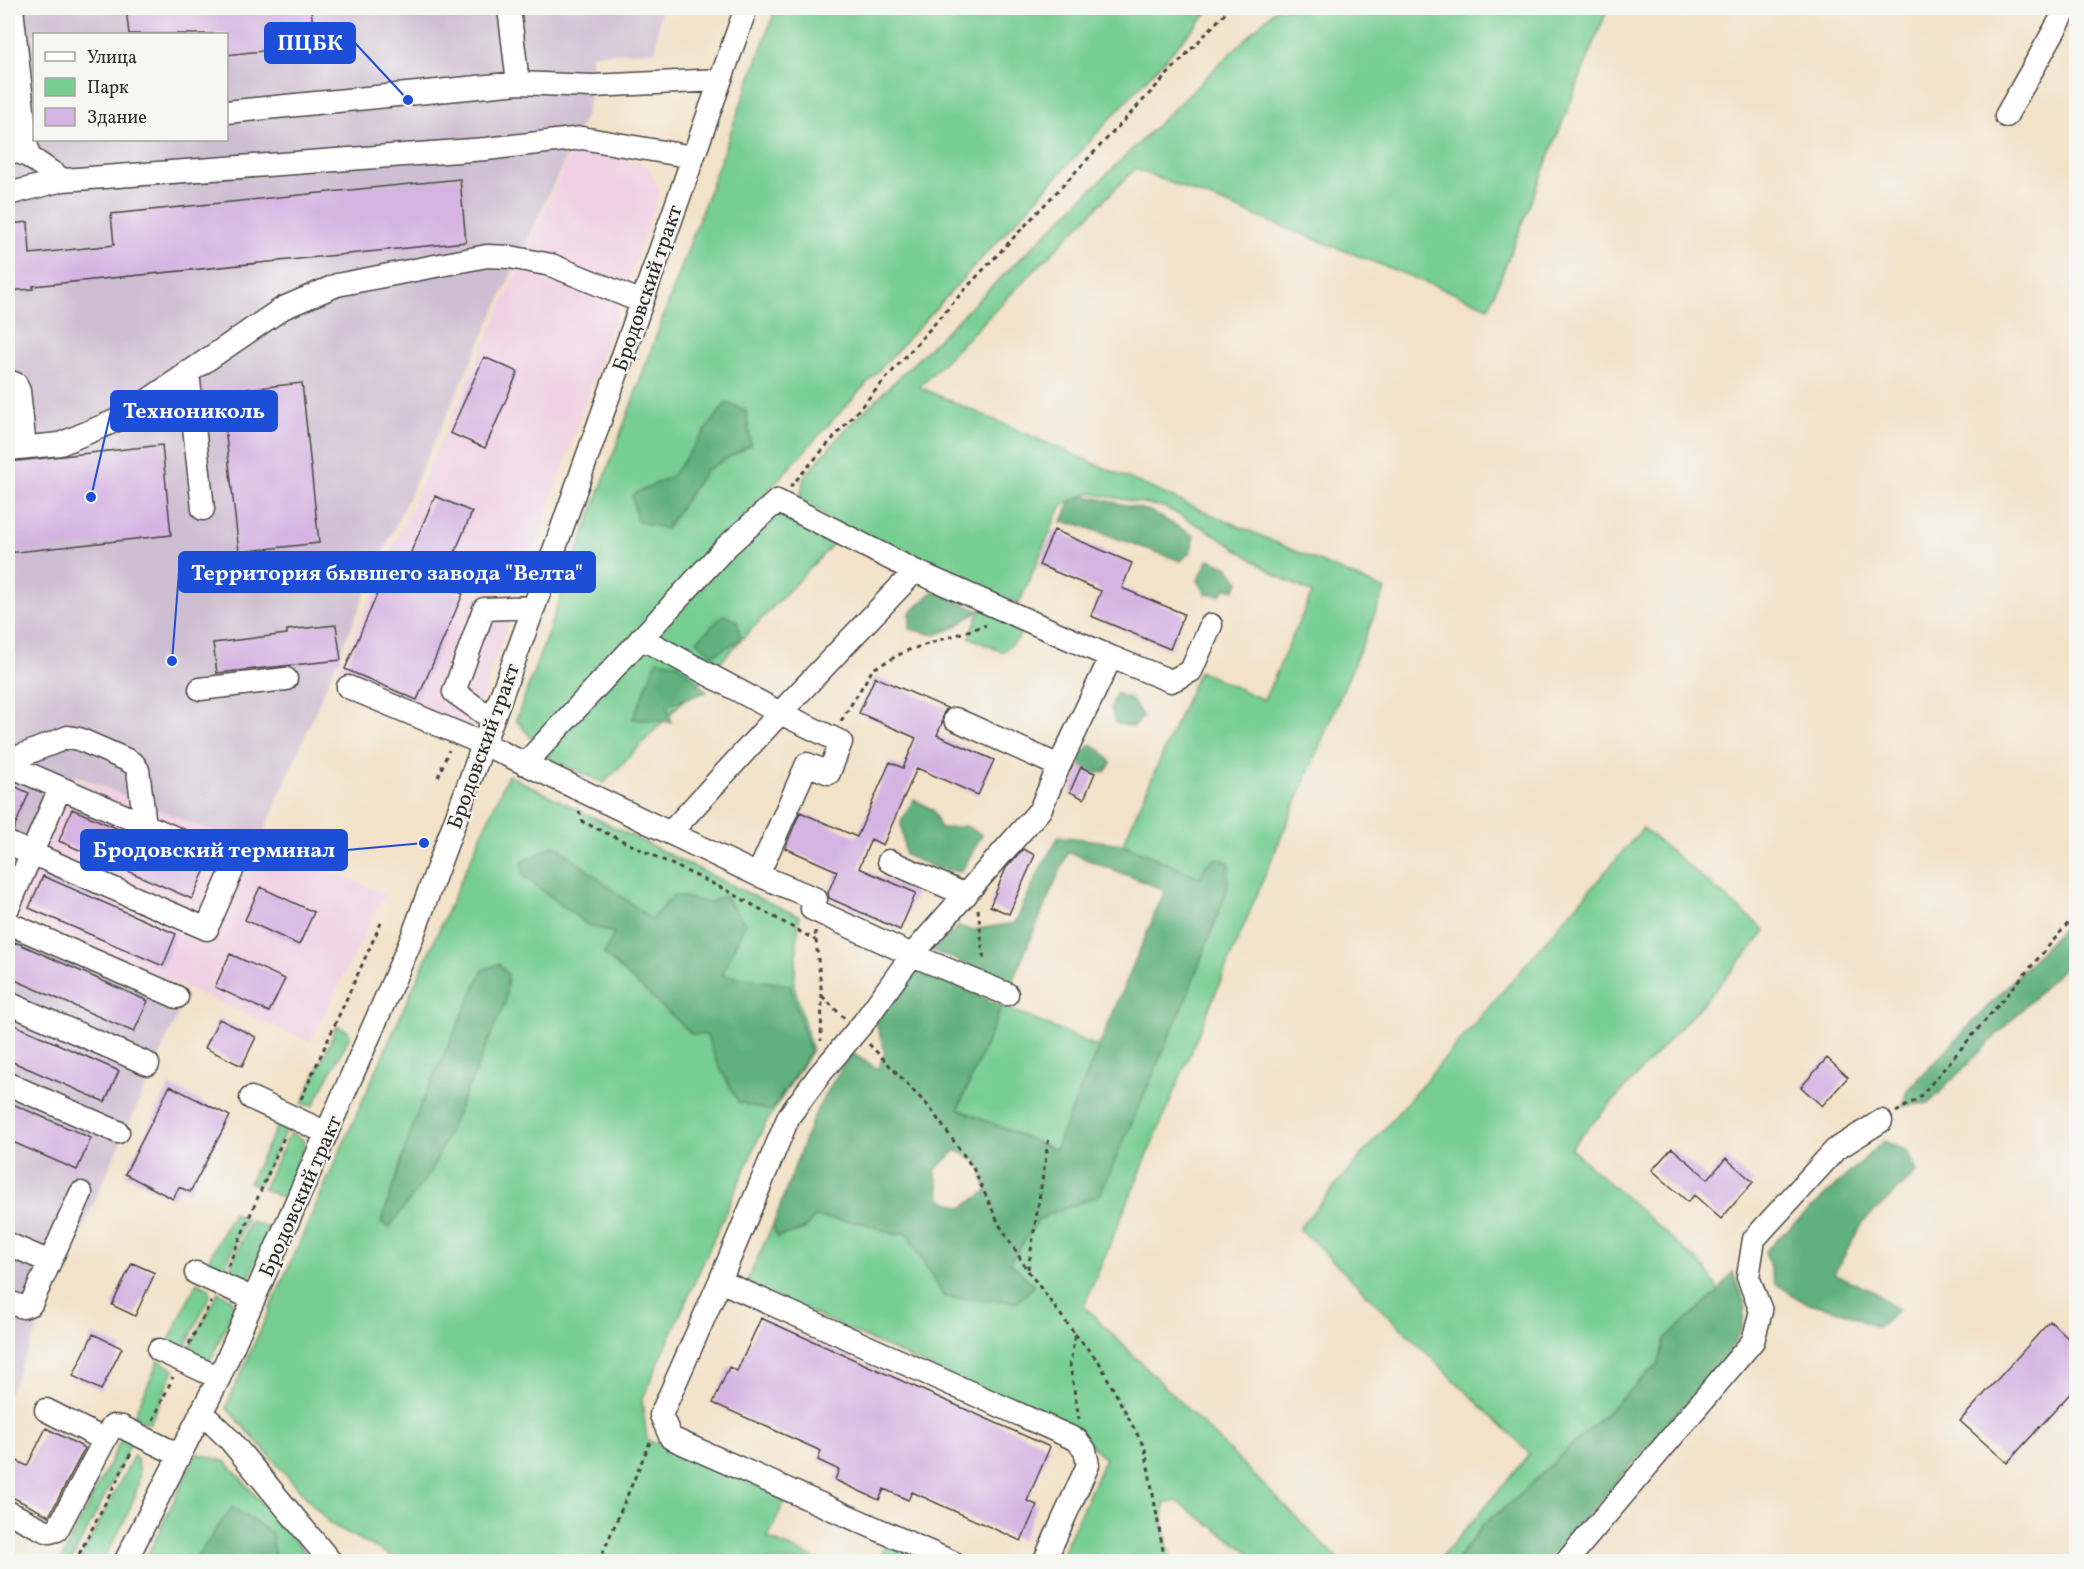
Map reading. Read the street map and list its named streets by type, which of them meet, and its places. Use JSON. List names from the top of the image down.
{
  "streets": {
    "street": ["Бродовский тракт"]
  },
  "places": [
    "ПЦБК",
    "Технониколь",
    "Территория бывшего завода \"Велта\"",
    "Бродовский терминал"
  ],
  "legend": ["Улица", "Парк", "Здание"]
}
